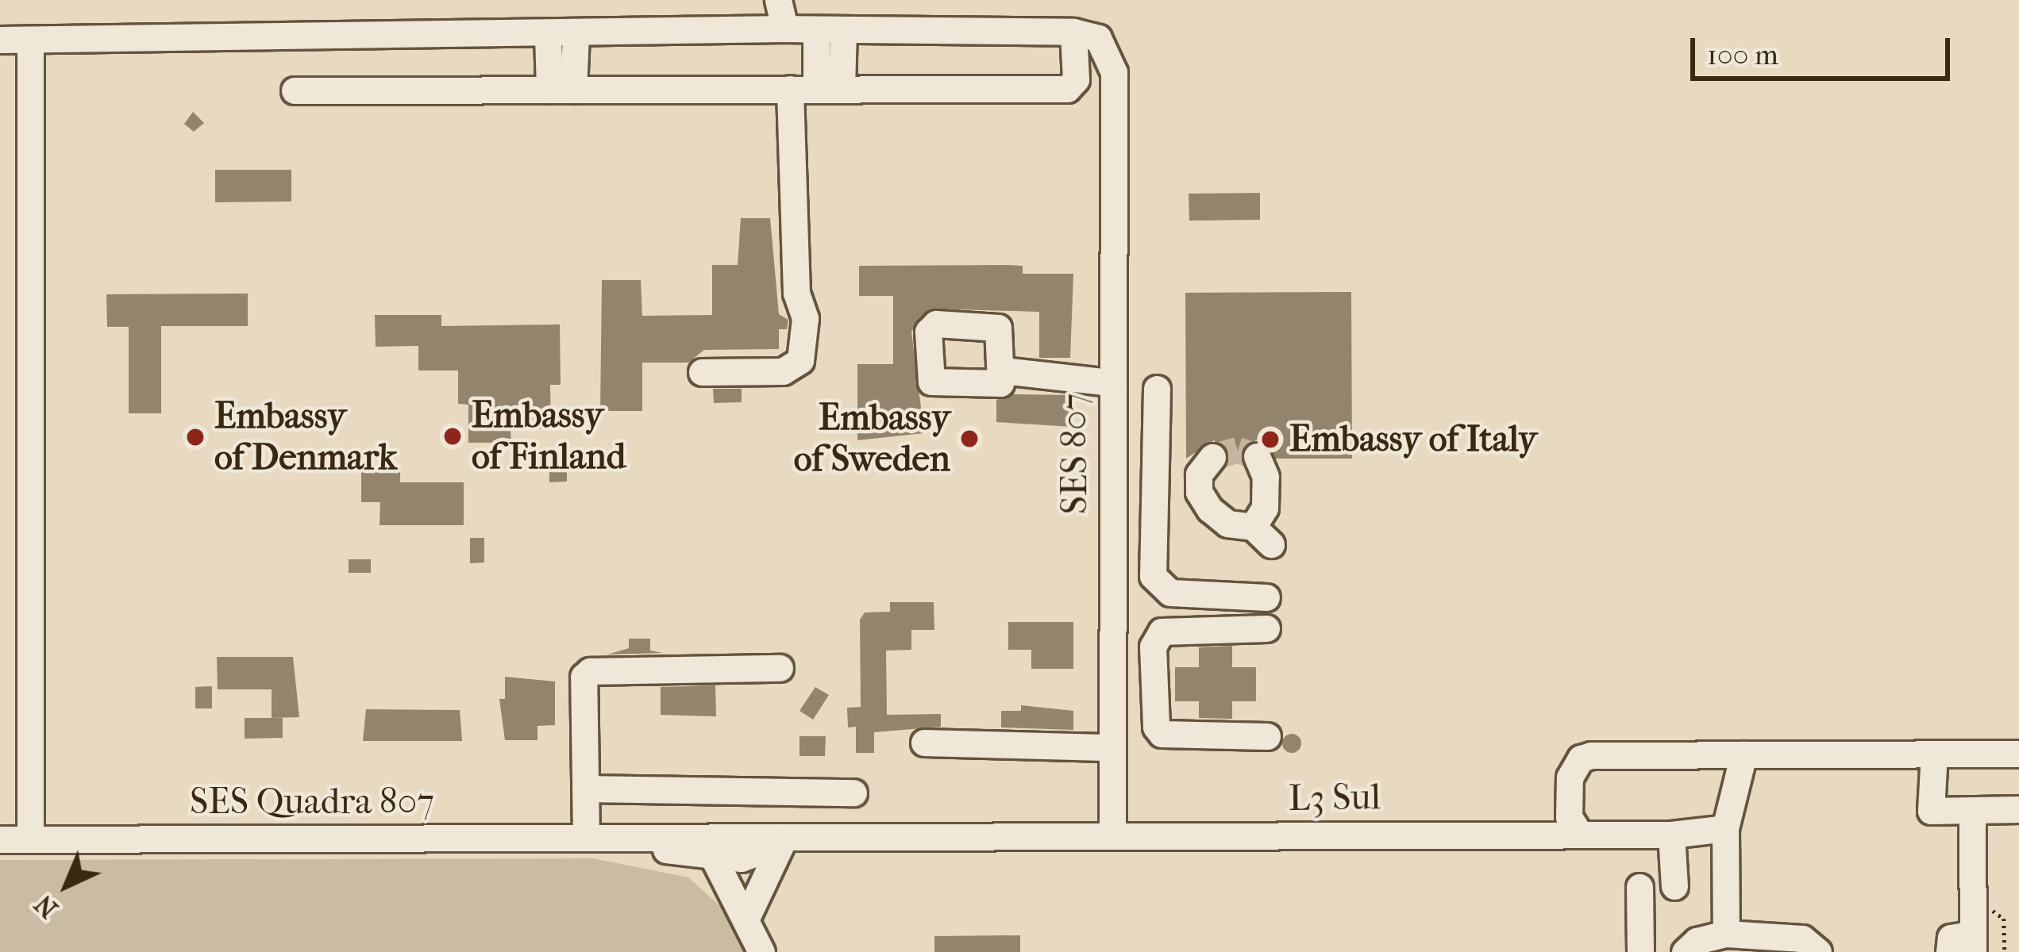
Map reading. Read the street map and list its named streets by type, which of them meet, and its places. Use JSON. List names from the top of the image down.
{
  "streets": {
    "street": ["SES 807", "L3 Sul", "SES Quadra 807"]
  },
  "crossings": [
    ["SES 807", "L3 Sul"],
    ["SES 807", "SES Quadra 807"],
    ["L3 Sul", "SES Quadra 807"]
  ],
  "places": [
    "Embassy of Finland",
    "Embassy of Denmark",
    "Embassy of Sweden",
    "Embassy of Italy"
  ],
  "scale_bar": "100 m",
  "north": "bottom left"
}
